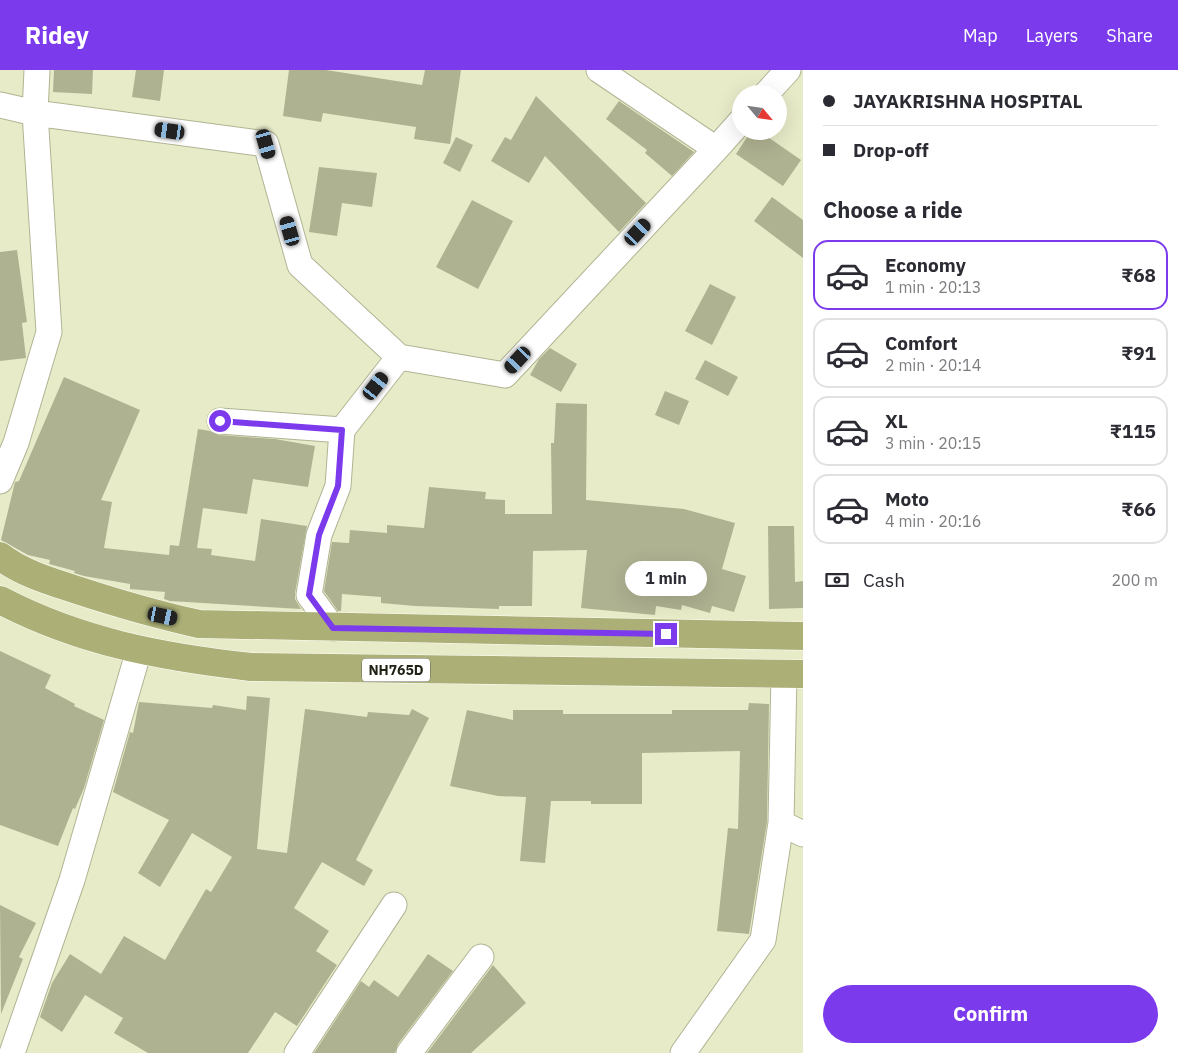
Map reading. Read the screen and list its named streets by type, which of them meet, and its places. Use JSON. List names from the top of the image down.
{
  "streets": {
    "highway": ["NH765D"]
  },
  "north": "bottom right",
  "page": {
    "header": "Ridey",
    "nav": ["Map", "Layers", "Share"],
    "banner": ["JAYAKRISHNA HOSPITAL", "Drop-off"],
    "heading": "Choose a ride",
    "list": [
      {
        "name": "Economy",
        "note": "1 min · 20:13",
        "value": "₹68"
      },
      {
        "name": "Comfort",
        "note": "2 min · 20:14",
        "value": "₹91"
      },
      {
        "name": "XL",
        "note": "3 min · 20:15",
        "value": "₹115"
      },
      {
        "name": "Moto",
        "note": "4 min · 20:16",
        "value": "₹66"
      }
    ],
    "pay": ["Cash", "200 m"],
    "bubble": "1 min",
    "buttons": "Confirm"
  }
}
